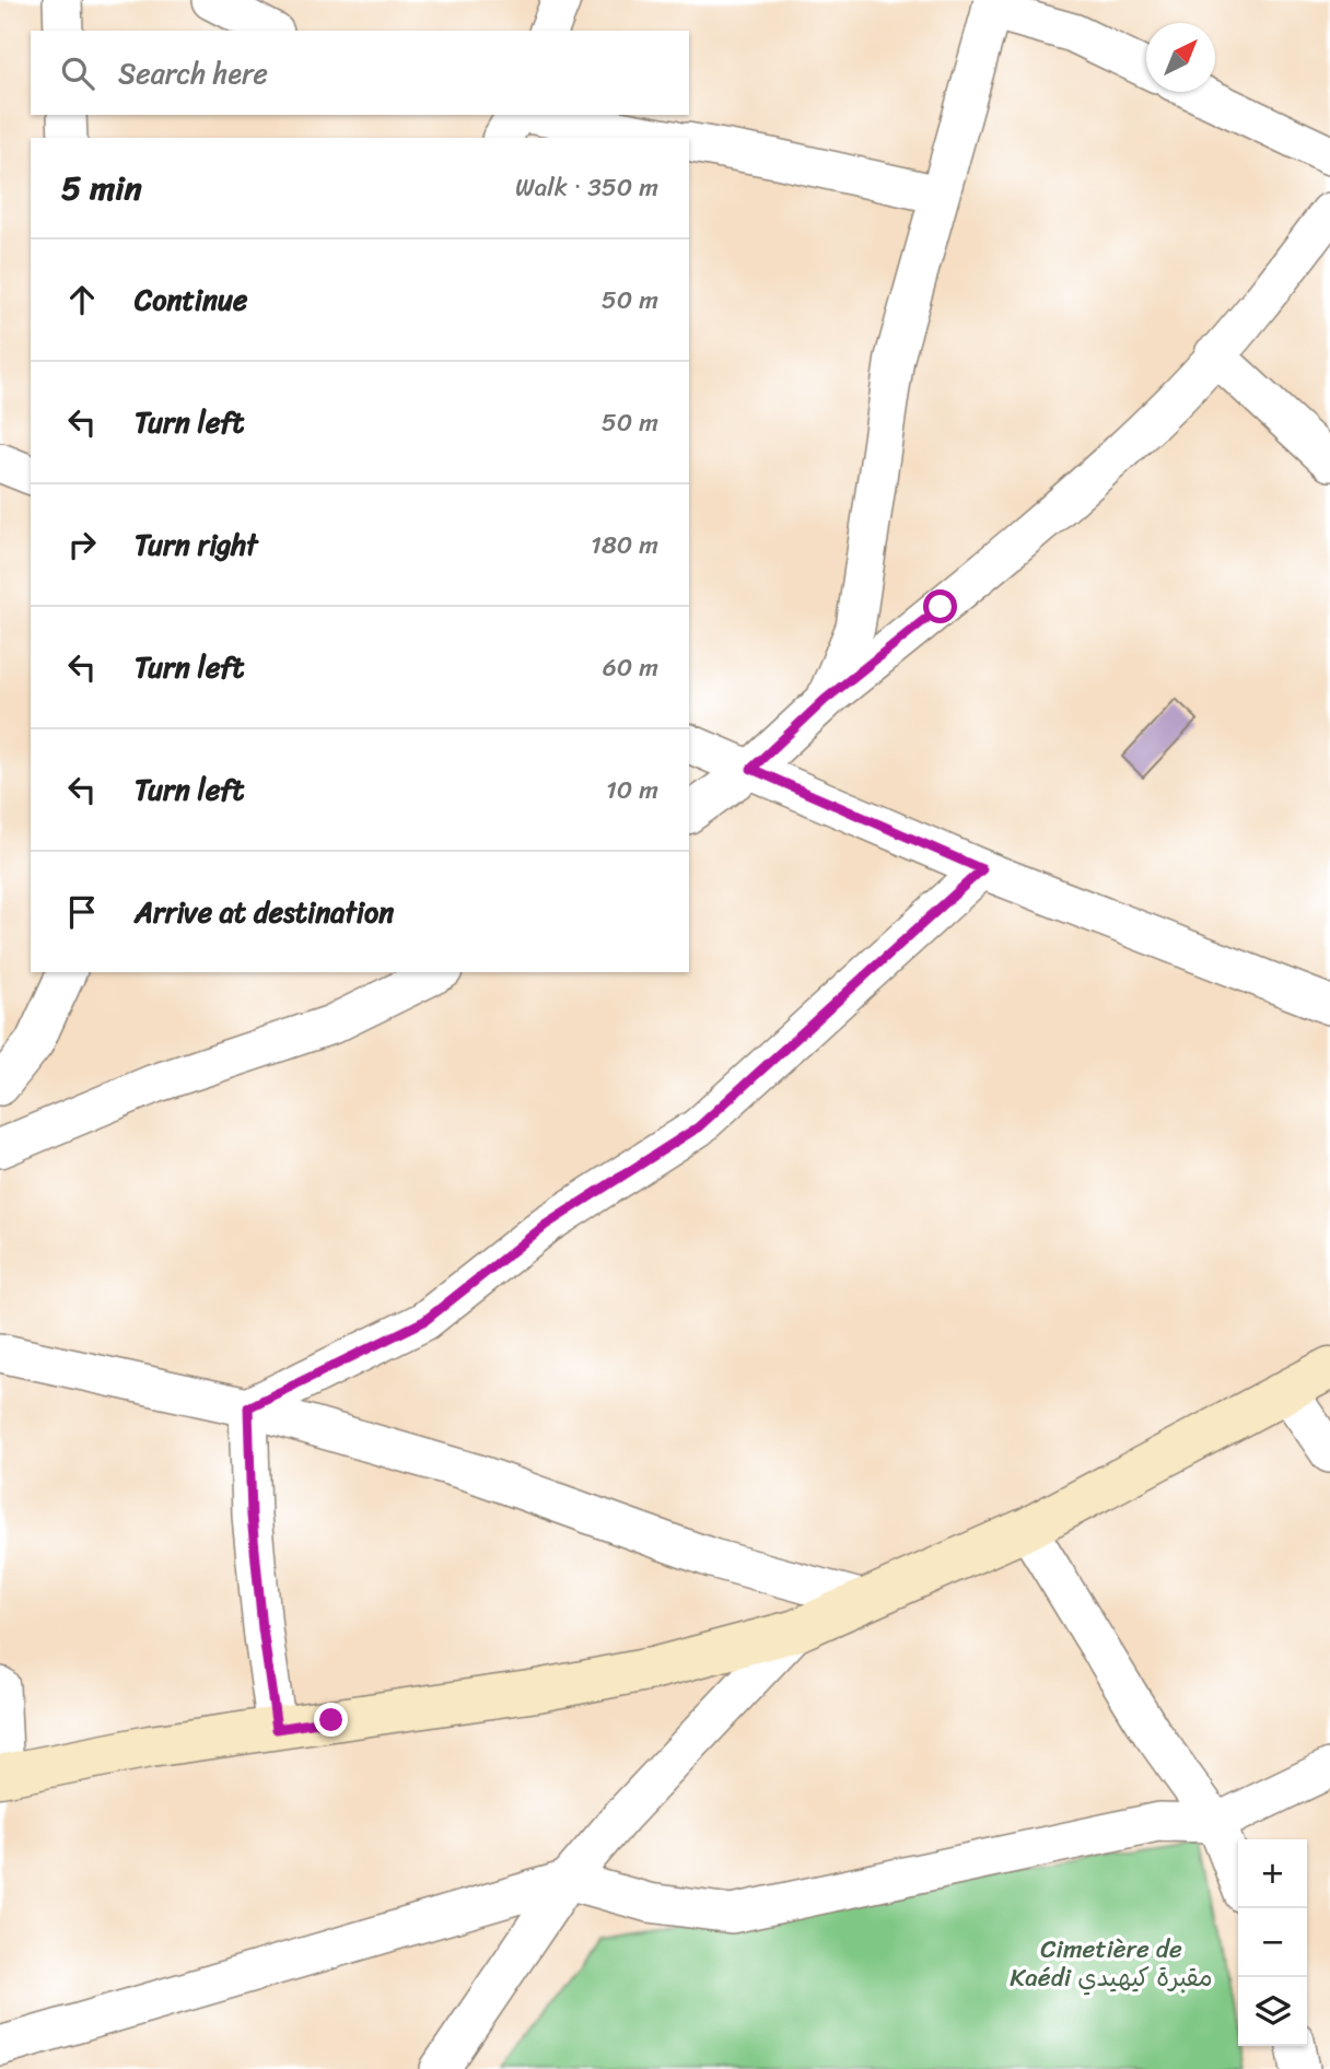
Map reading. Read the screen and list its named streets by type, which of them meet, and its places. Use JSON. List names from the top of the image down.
{
  "parks": ["Cimetière de Kaédi مقبرة كيهيدي"],
  "north": "top right",
  "page": {
    "search": "Search here",
    "heading": ["5 min", "Walk · 350 m"],
    "list": [
      ["Continue", "50 m"],
      ["Turn left", "50 m"],
      ["Turn right", "180 m"],
      ["Turn left", "60 m"],
      ["Turn left", "10 m"],
      "Arrive at destination"
    ],
    "map_buttons": ["+", "−"]
  }
}
